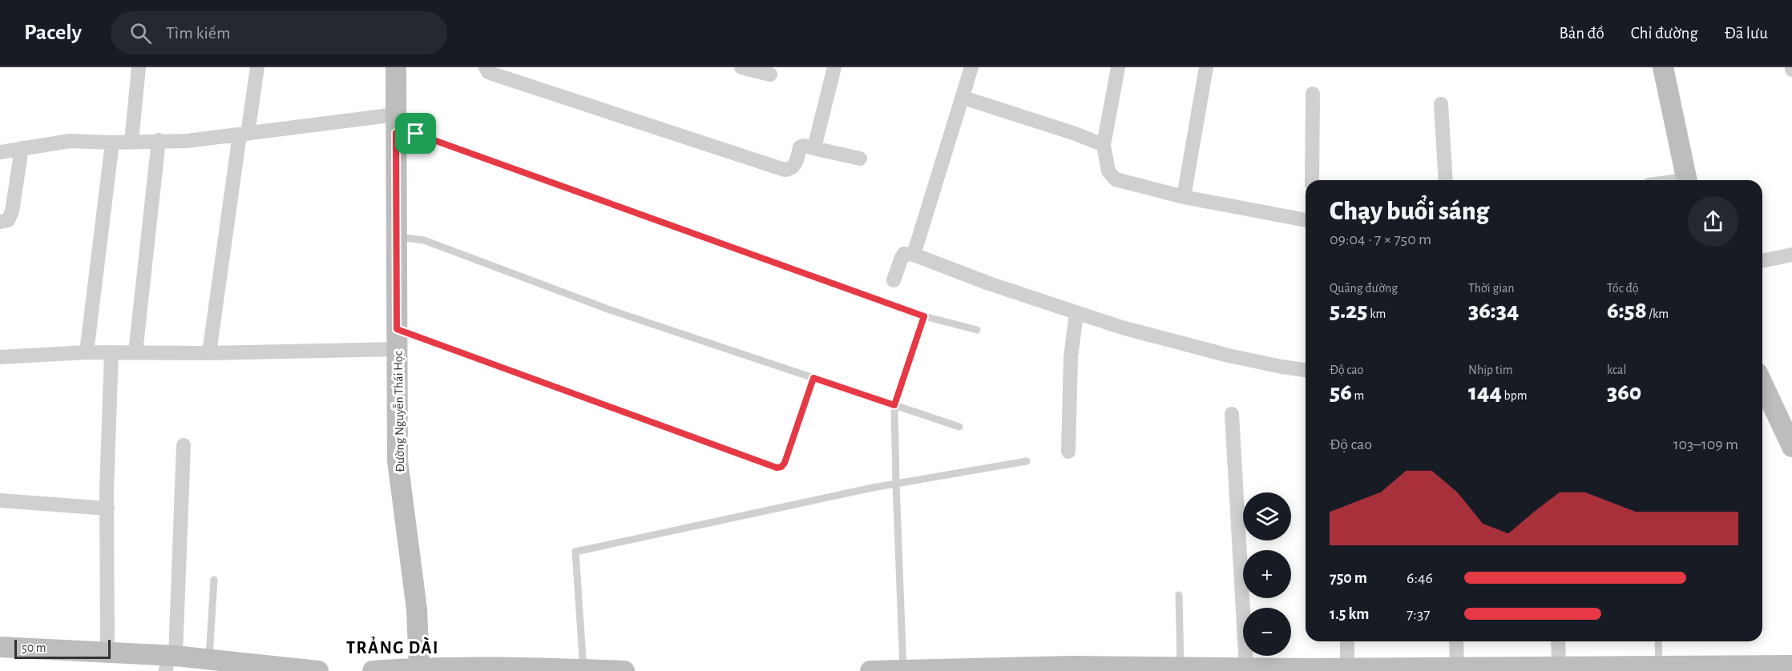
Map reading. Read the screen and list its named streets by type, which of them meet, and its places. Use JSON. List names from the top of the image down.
{
  "streets": {
    "street": ["Đường Nguyễn Thái Học"]
  },
  "districts": ["TRẢNG DÀI"],
  "scale_bar": "50 m",
  "page": {
    "header": "Pacely",
    "search": "Tìm kiếm",
    "nav": ["Bản đồ", "Chỉ đường", "Đã lưu"],
    "heading": ["Chạy buổi sáng", "09:04 · 7 × 750 m"],
    "stats": [
      ["Quãng đường", "5.25 km"],
      ["Thời gian", "36:34"],
      ["Tốc độ", "6:58 /km"],
      ["Độ cao", "56 m"],
      ["Nhịp tim", "144 bpm"],
      ["kcal", "360"]
    ],
    "chart": ["Độ cao", "103–109 m"],
    "map_buttons": ["+", "−"],
    "list": [
      {
        "name": "750 m",
        "note": "6:46"
      },
      {
        "name": "1.5 km",
        "note": "7:37"
      }
    ],
    "scale": "50 m"
  }
}
